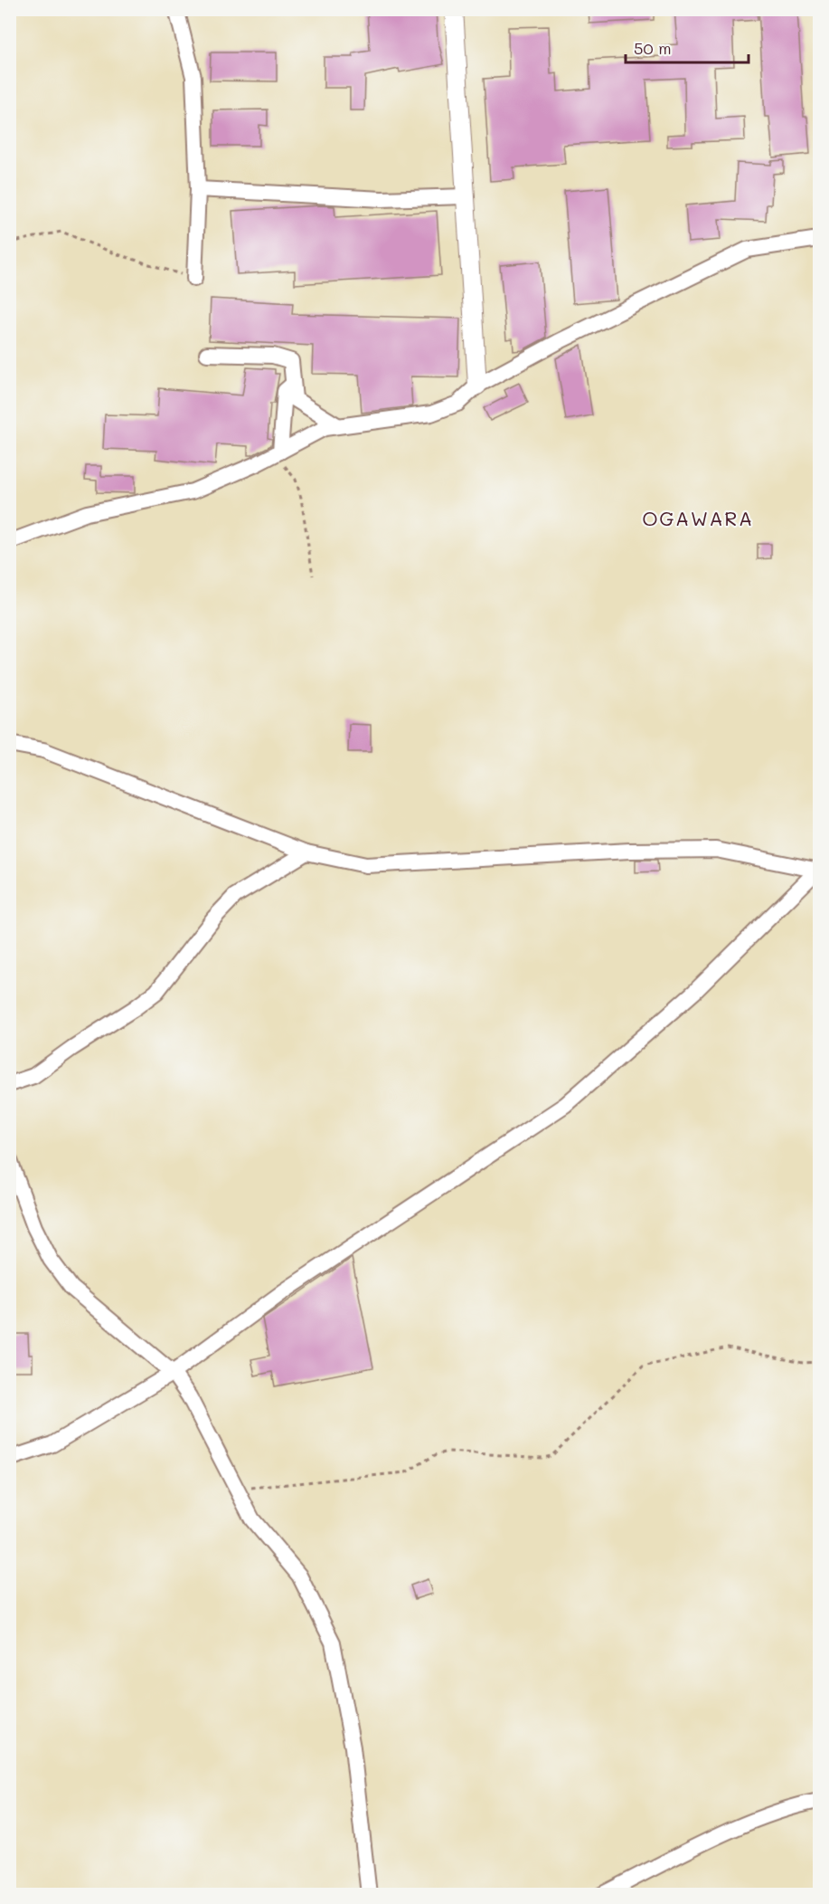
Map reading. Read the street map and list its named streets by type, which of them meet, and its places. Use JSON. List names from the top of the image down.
{
  "districts": ["OGAWARA"],
  "scale_bar": "50 m"
}
